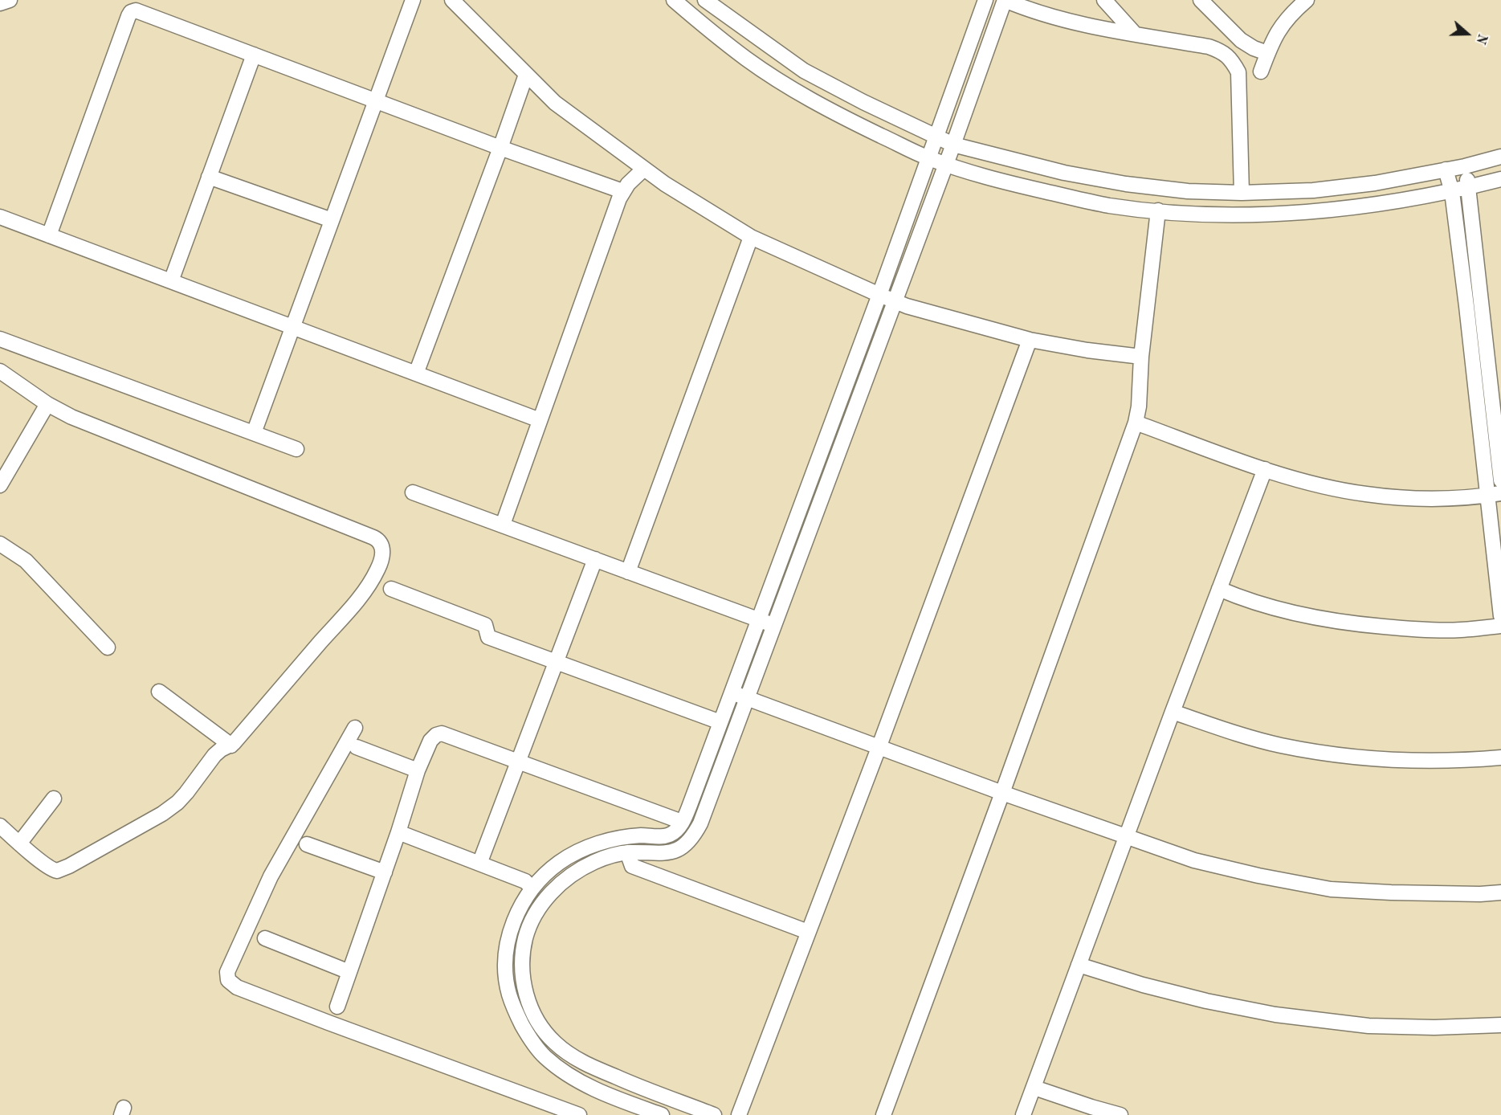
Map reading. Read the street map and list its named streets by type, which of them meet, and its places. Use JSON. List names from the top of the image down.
{
  "north": "right"
}
